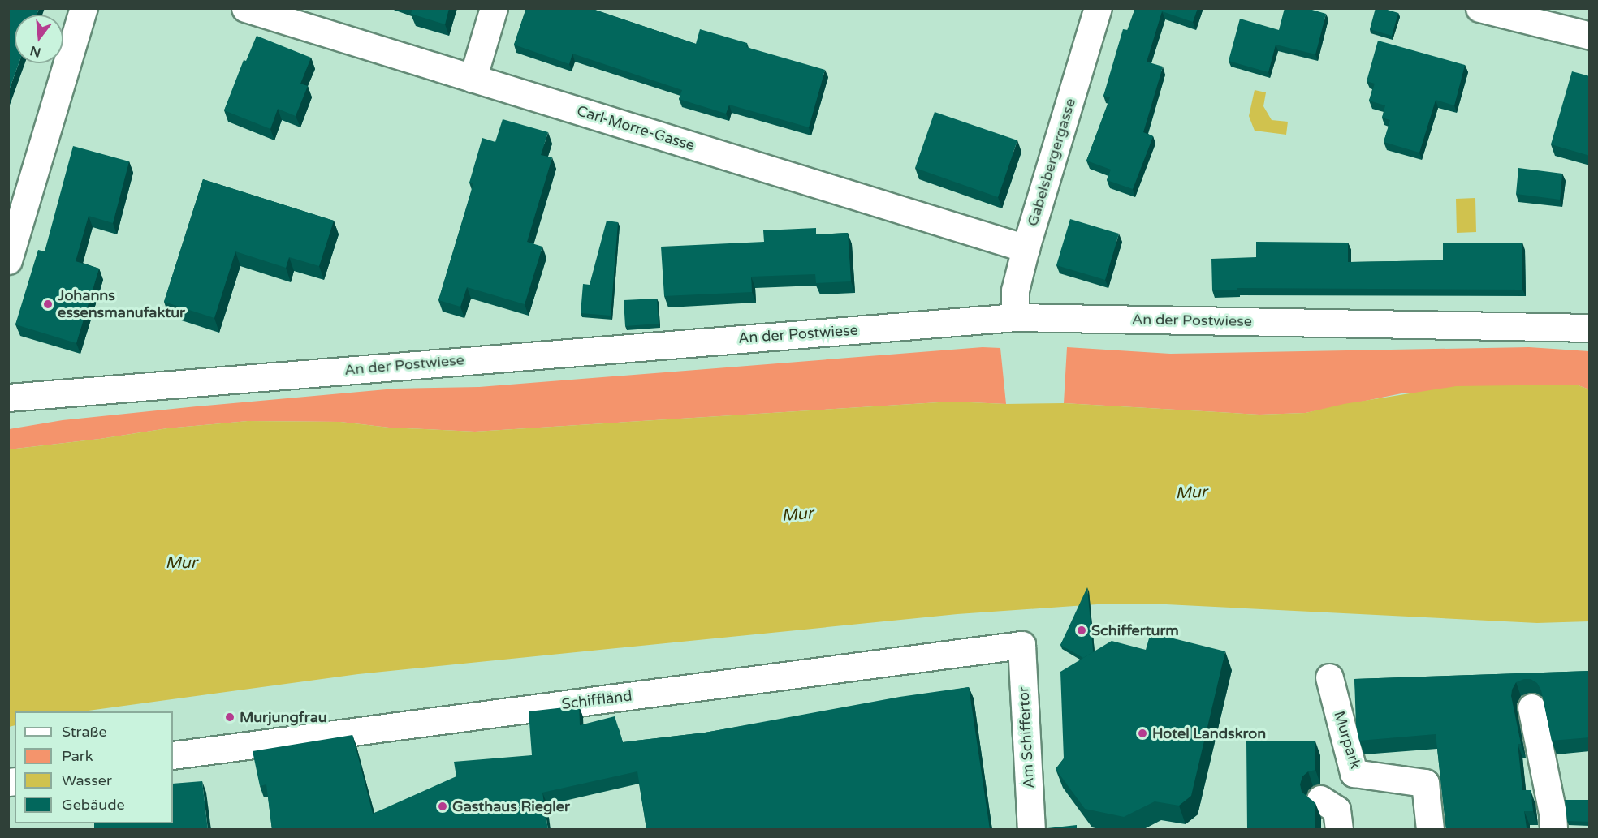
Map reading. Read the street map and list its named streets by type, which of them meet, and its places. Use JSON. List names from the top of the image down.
{
  "streets": {
    "street": [
      "Carl-Morre-Gasse",
      "Gabelsbergergasse",
      "An der Postwiese",
      "Schiffländ",
      "Am Schiffertor",
      "Murpark"
    ]
  },
  "crossings": [
    ["Carl-Morre-Gasse", "Gabelsbergergasse"],
    ["Gabelsbergergasse", "An der Postwiese"],
    ["Schiffländ", "Am Schiffertor"]
  ],
  "water": ["Mur"],
  "places": [
    "Johanns essensmanufaktur",
    "Schifferturm",
    "Murjungfrau",
    "Hotel Landskron",
    "Gasthaus Riegler"
  ],
  "legend": [
    "Straße",
    "Park",
    "Wasser",
    "Gebäude"
  ],
  "north": "bottom"
}
